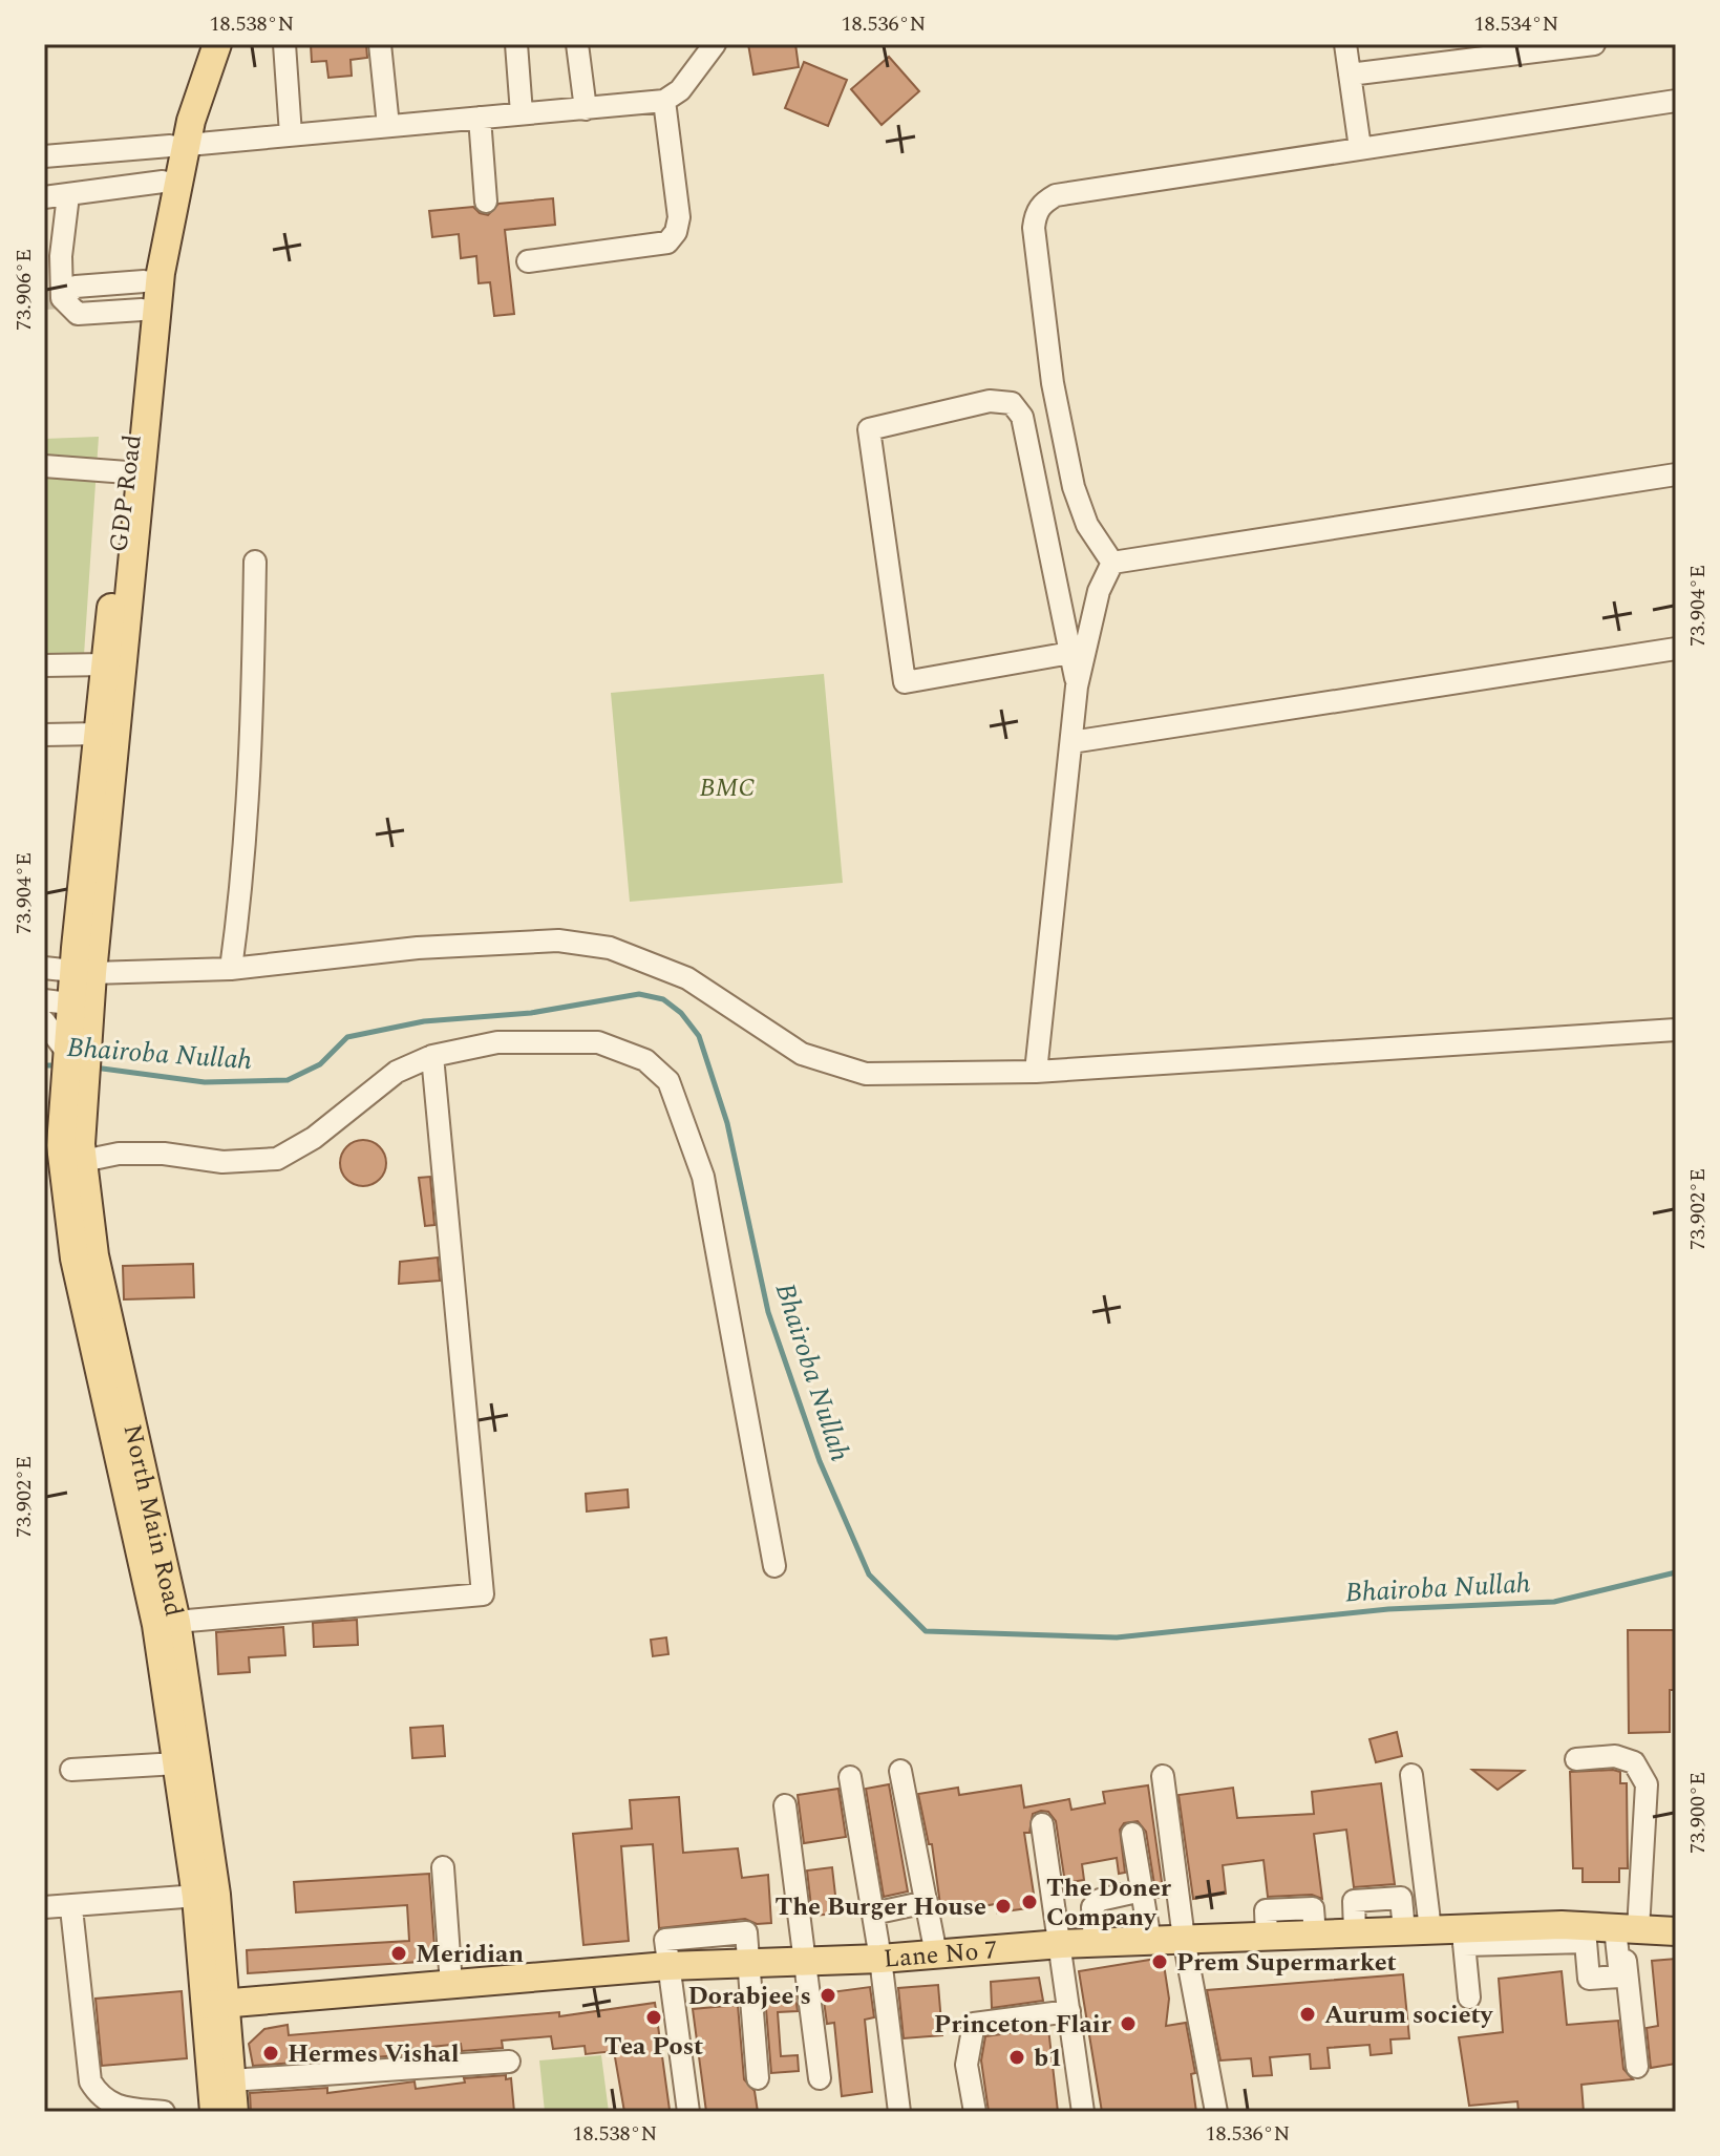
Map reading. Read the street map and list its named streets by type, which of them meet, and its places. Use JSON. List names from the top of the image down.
{
  "streets": {
    "main road": ["GDP Road", "North Main Road", "Lane No 7"]
  },
  "crossings": [
    ["GDP Road", "North Main Road"],
    ["North Main Road", "Lane No 7"]
  ],
  "water": ["Bhairoba Nullah"],
  "parks": ["BMC"],
  "places": [
    "The Doner Company",
    "The Burger House",
    "Meridian",
    "Prem Supermarket",
    "Dorabjee's",
    "Aurum society",
    "Tea Post",
    "Princeton Flair",
    "Hermes Vishal",
    "b1"
  ],
  "coordinates": [
    "18.538°N",
    "18.536°N",
    "18.534°N",
    "73.906°E",
    "73.904°E",
    "73.902°E",
    "73.900°E"
  ]
}
